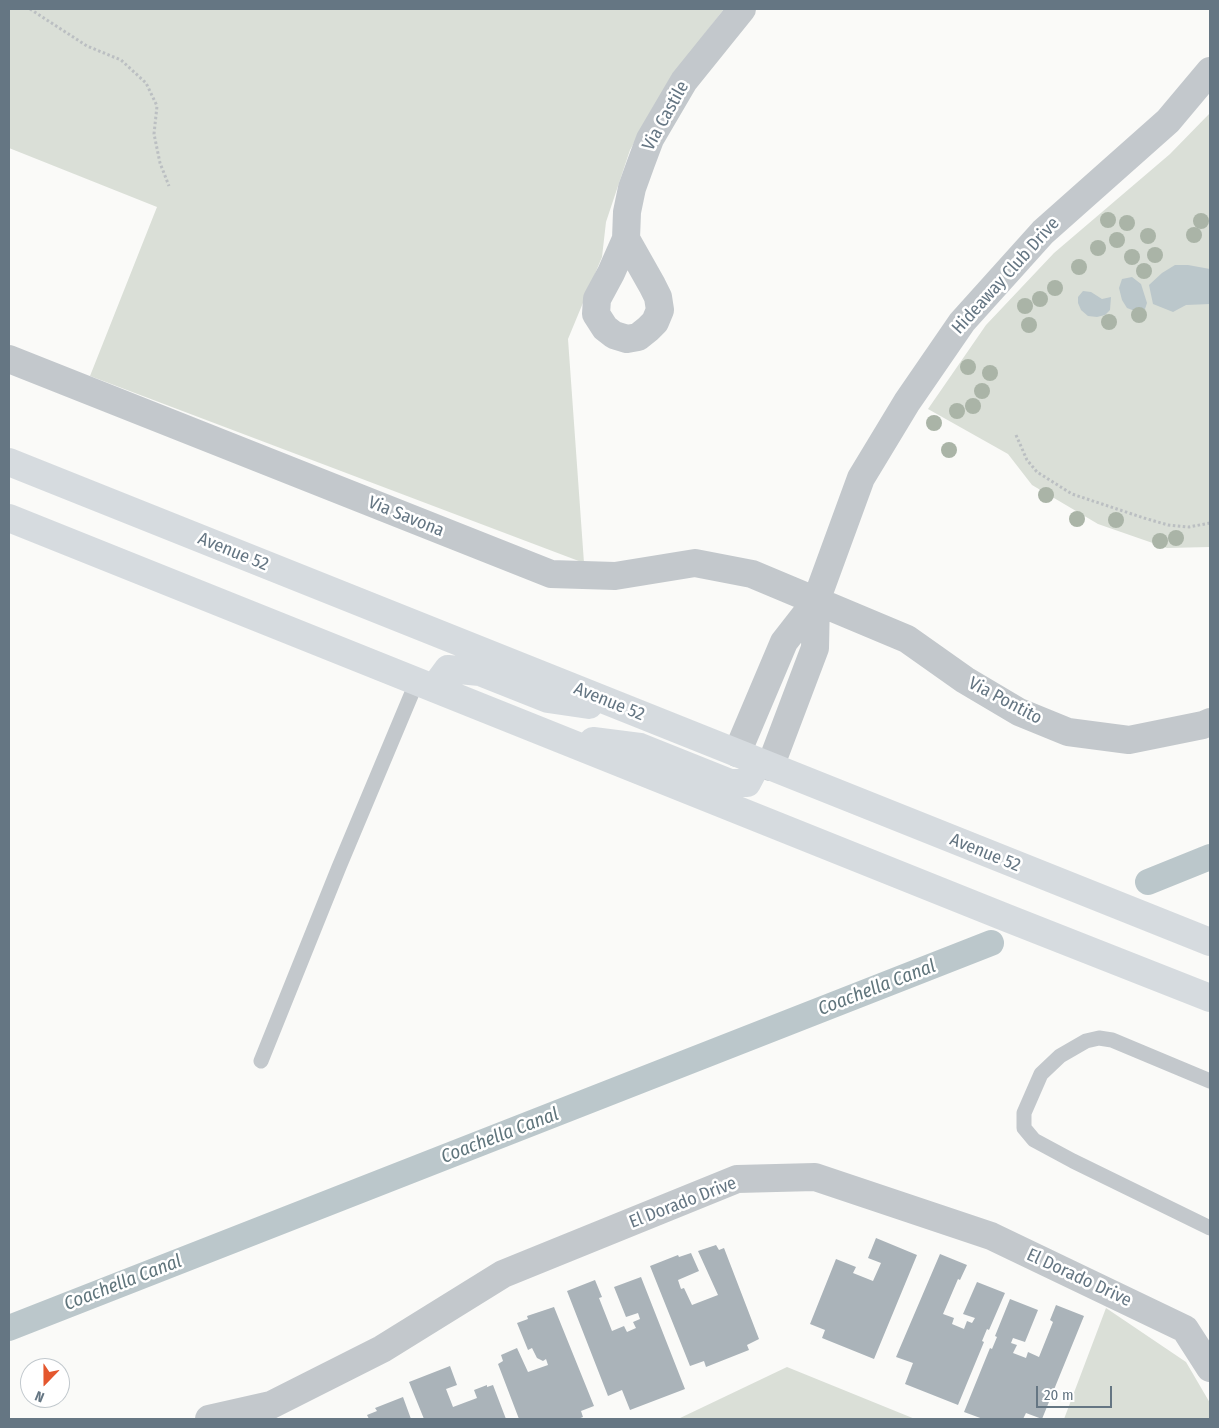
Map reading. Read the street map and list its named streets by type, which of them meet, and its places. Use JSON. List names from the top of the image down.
{
  "streets": {
    "main road": ["Avenue 52"],
    "street": [
      "Via Castile",
      "Hideaway Club Drive",
      "Via Savona",
      "Via Pontito",
      "El Dorado Drive"
    ]
  },
  "crossings": [
    ["Hideaway Club Drive", "Via Savona"],
    ["Hideaway Club Drive", "Avenue 52"],
    ["Hideaway Club Drive", "Via Pontito"],
    ["Via Savona", "Via Pontito"]
  ],
  "water": ["Coachella Canal"],
  "scale_bar": "20 m",
  "north": "bottom"
}
